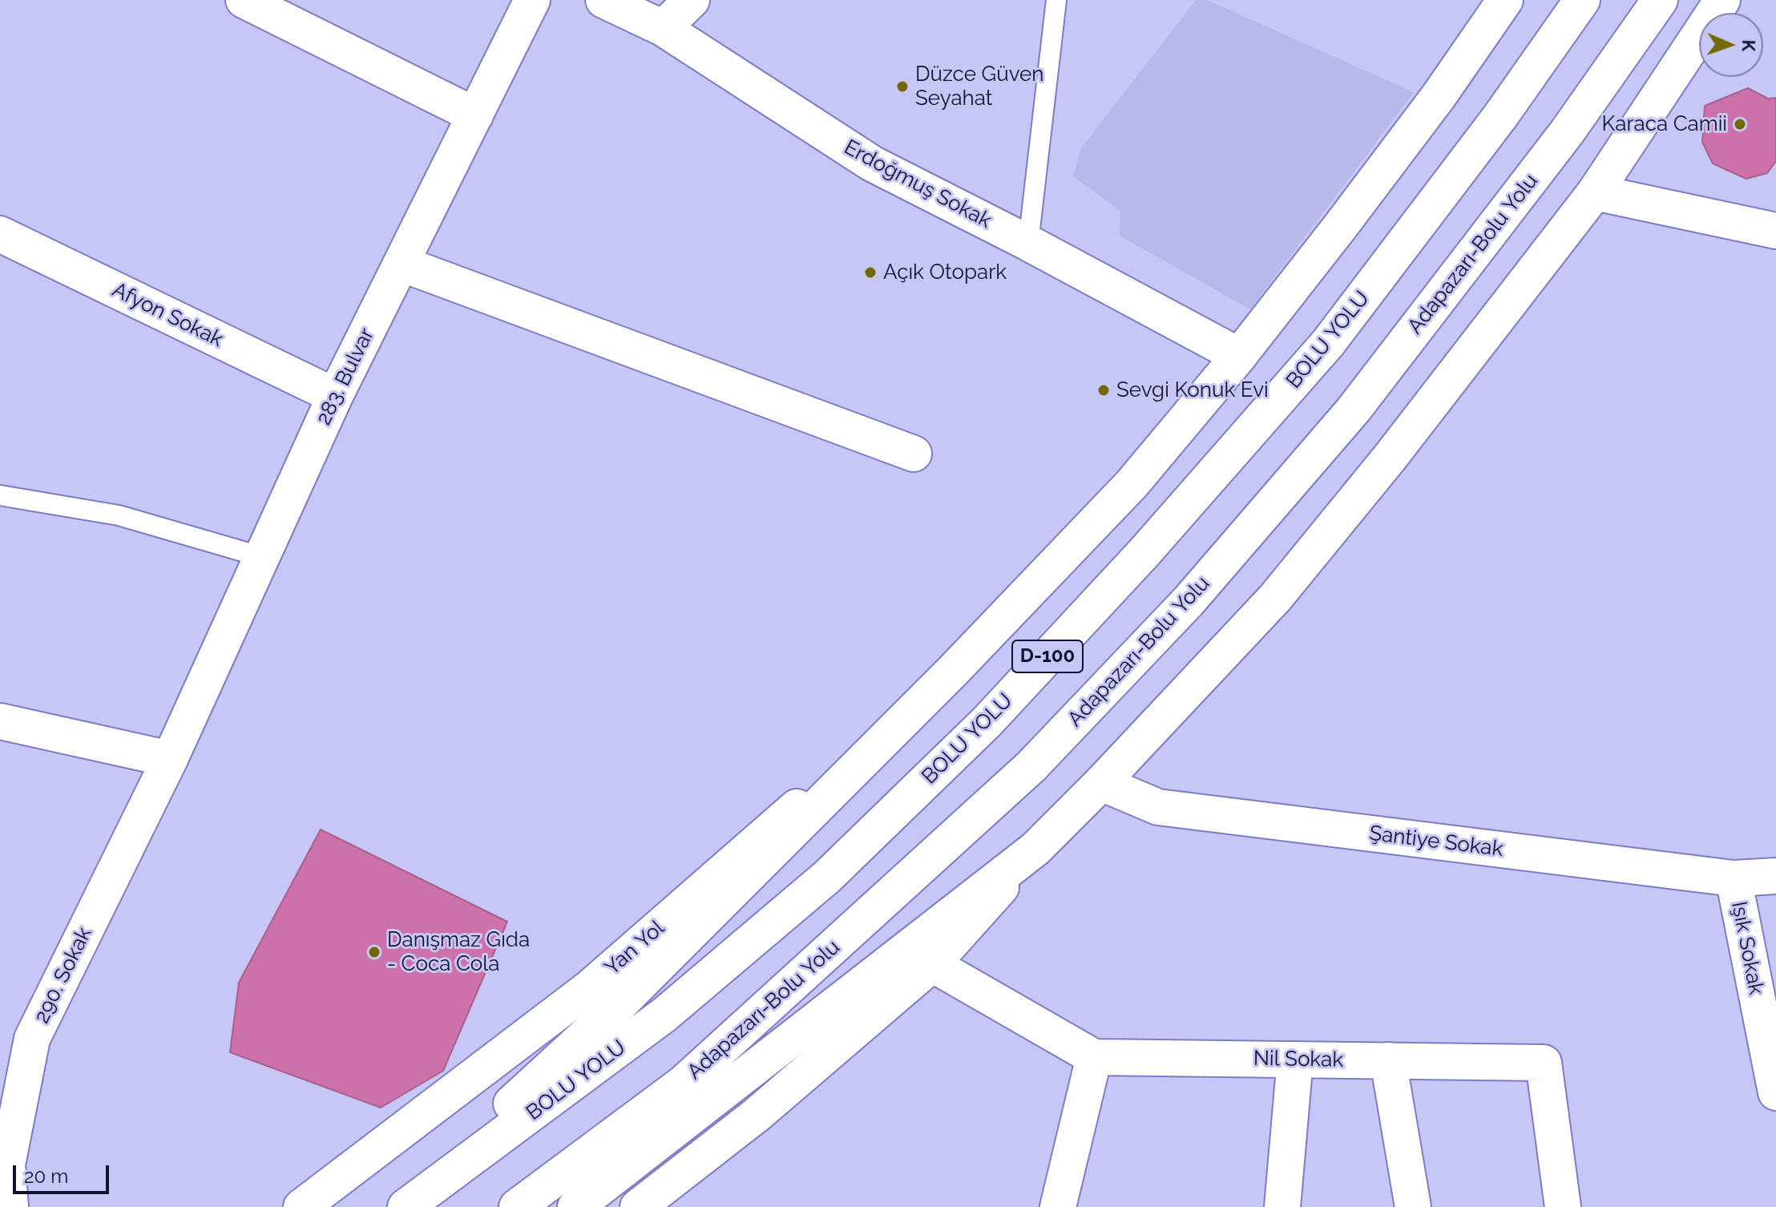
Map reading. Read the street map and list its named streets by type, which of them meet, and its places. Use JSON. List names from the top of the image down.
{
  "streets": {
    "main road": [
      "Erdoğmuş Sokak",
      "Adapazarı-Bolu Yolu",
      "Afyon Sokak",
      "BOLU YOLU",
      "283. Bulvar",
      "D-100",
      "Şantiye Sokak",
      "Yan Yol",
      "Işık Sokak",
      "290. Sokak",
      "Nil Sokak"
    ]
  },
  "crossings": [
    ["Afyon Sokak", "283. Bulvar"],
    ["283. Bulvar", "290. Sokak"],
    ["Şantiye Sokak", "Işık Sokak"]
  ],
  "places": [
    "Düzce Güven Seyahat",
    "Karaca Camii",
    "Açık Otopark",
    "Sevgi Konuk Evi",
    "Danışmaz Gıda - Coca Cola"
  ],
  "scale_bar": "20 m",
  "north": "right"
}
